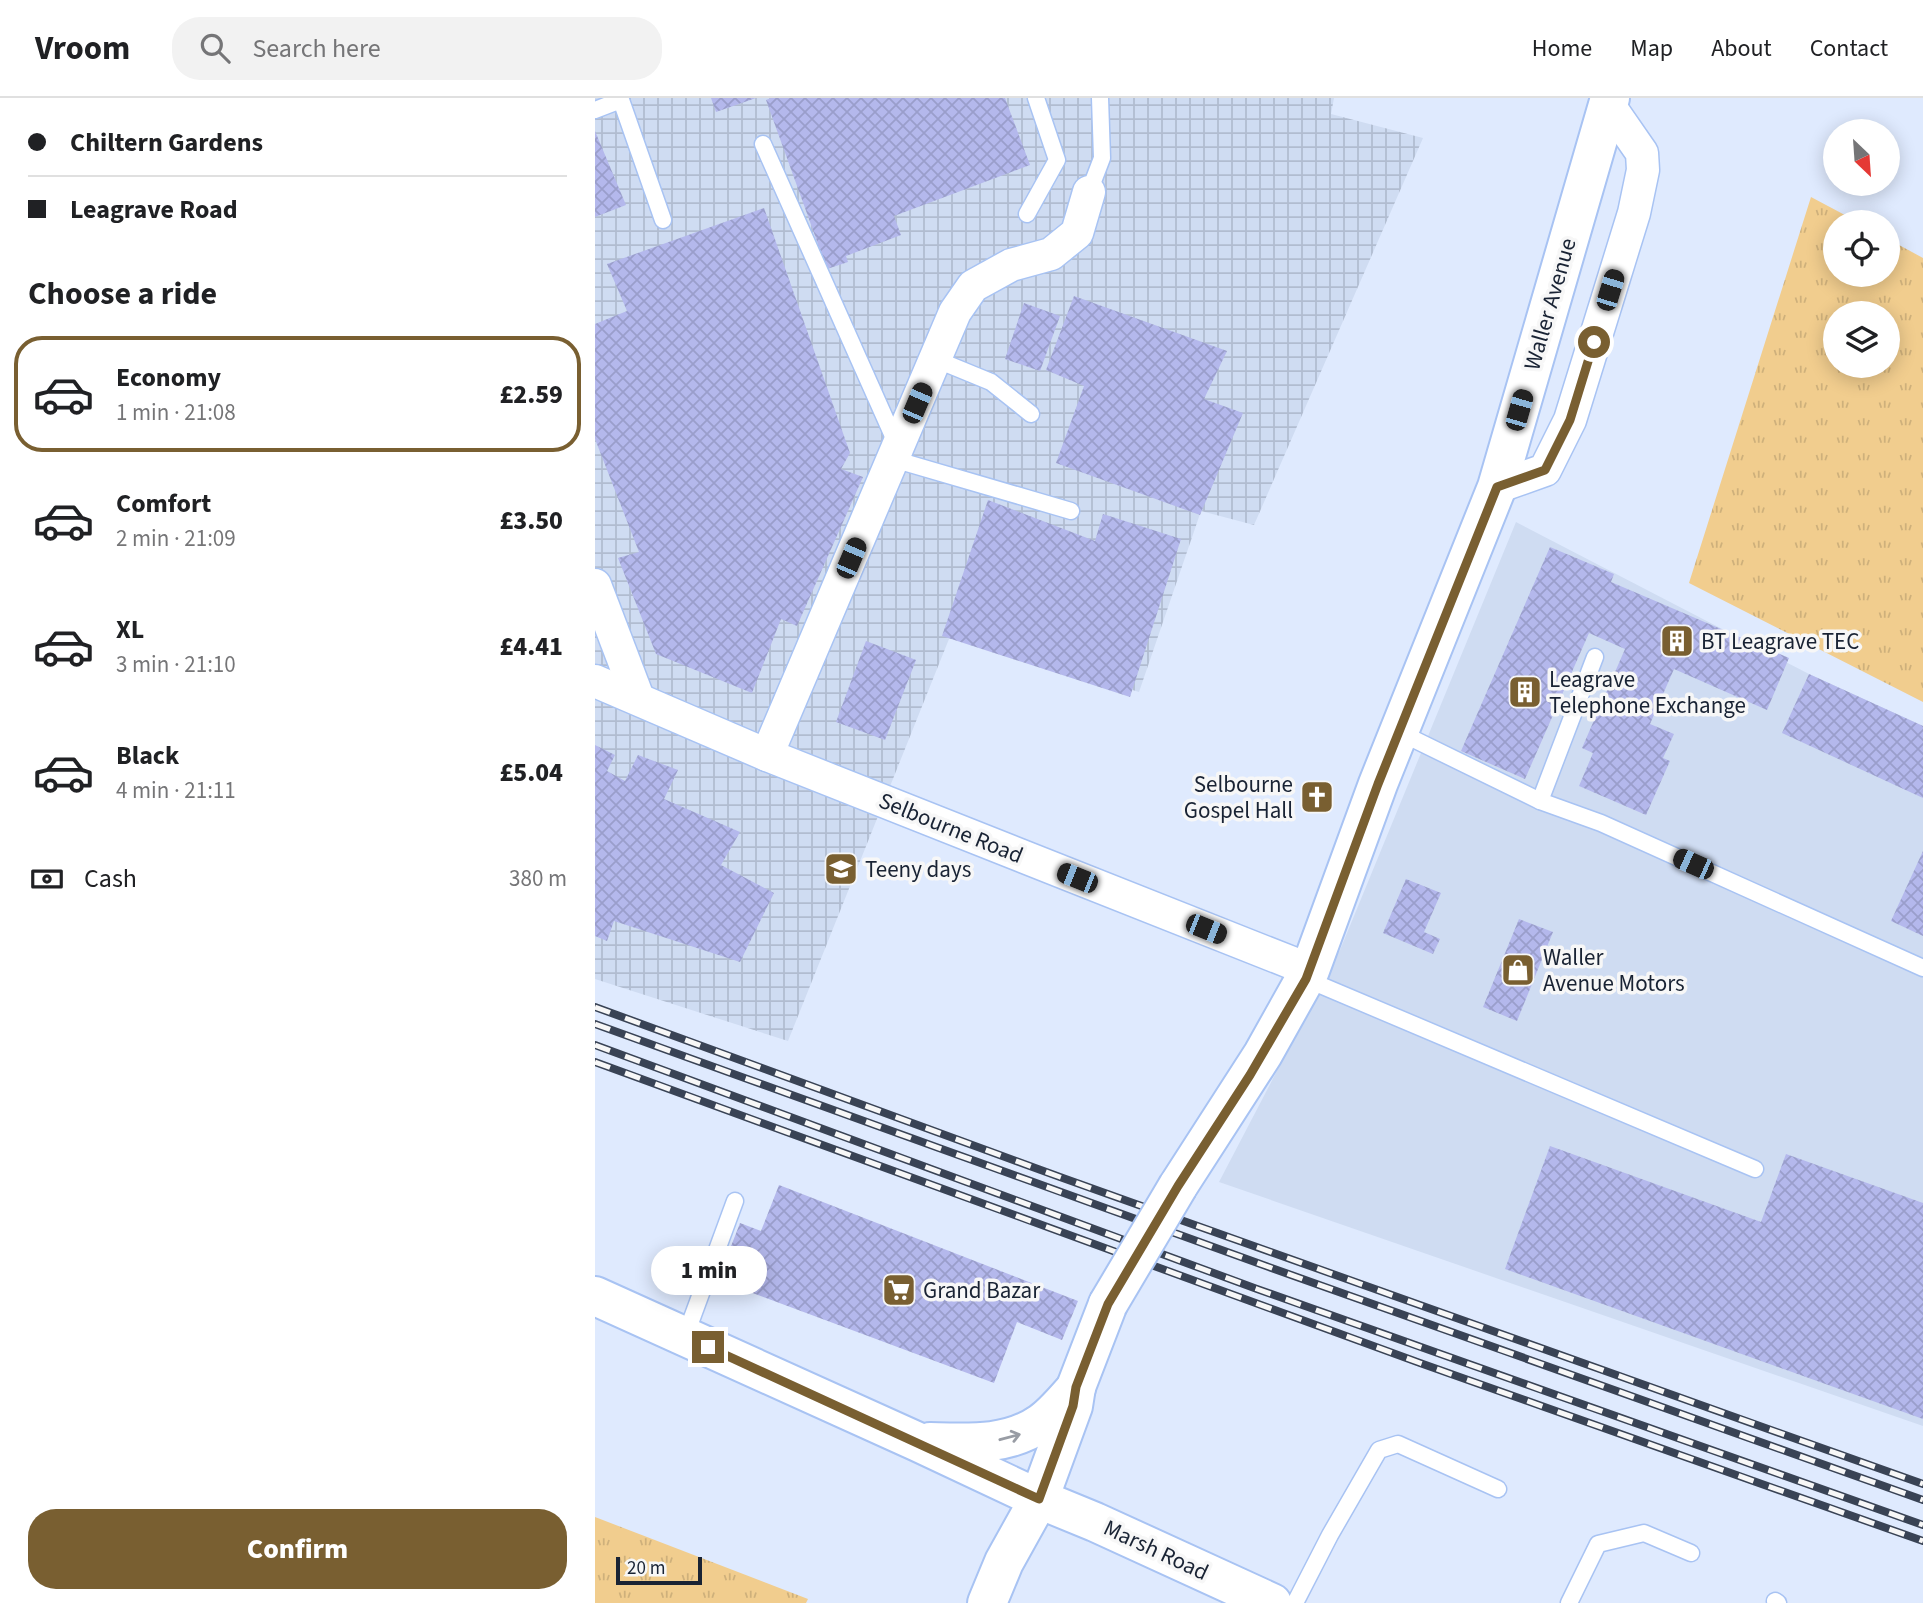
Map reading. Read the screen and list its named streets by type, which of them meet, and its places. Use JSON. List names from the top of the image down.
{
  "streets": {
    "main road": ["Waller Avenue", "Marsh Road"],
    "street": ["Selbourne Road"]
  },
  "crossings": [
    ["Waller Avenue", "Selbourne Road"],
    ["Waller Avenue", "Marsh Road"]
  ],
  "places": {
    "building": ["BT Leagrave TEC", "Leagrave Telephone Exchange"],
    "church": ["Selbourne Gospel Hall"],
    "school or university": ["Teeny days"],
    "shop": ["Waller Avenue Motors"],
    "supermarket": ["Grand Bazar"]
  },
  "scale_bar": "20 m",
  "north": "bottom right",
  "page": {
    "header": "Vroom",
    "search": "Search here",
    "nav": [
      "Home",
      "Map",
      "About",
      "Contact"
    ],
    "banner": ["Chiltern Gardens", "Leagrave Road"],
    "heading": "Choose a ride",
    "list": [
      {
        "name": "Economy",
        "note": "1 min · 21:08",
        "value": "£2.59"
      },
      {
        "name": "Comfort",
        "note": "2 min · 21:09",
        "value": "£3.50"
      },
      {
        "name": "XL",
        "note": "3 min · 21:10",
        "value": "£4.41"
      },
      {
        "name": "Black",
        "note": "4 min · 21:11",
        "value": "£5.04"
      }
    ],
    "pay": ["Cash", "380 m"],
    "bubble": "1 min",
    "buttons": "Confirm",
    "scale": "20 m"
  }
}
